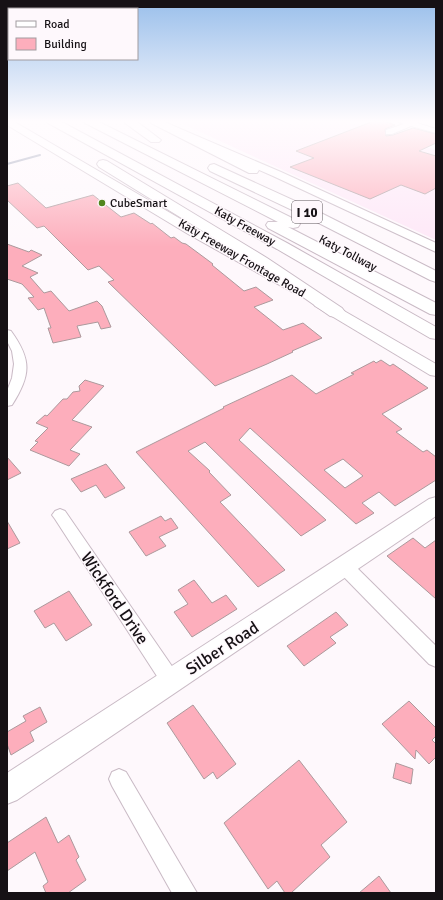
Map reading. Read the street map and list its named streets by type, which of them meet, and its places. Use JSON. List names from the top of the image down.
{
  "streets": {
    "highway": ["I 10", "Katy Freeway", "Katy Tollway"],
    "main road": ["Katy Freeway Frontage Road", "Silber Road"],
    "street": ["Wickford Drive"]
  },
  "crossings": [
    ["Wickford Drive", "Silber Road"]
  ],
  "places": ["CubeSmart"],
  "legend": ["Road", "Building"]
}
